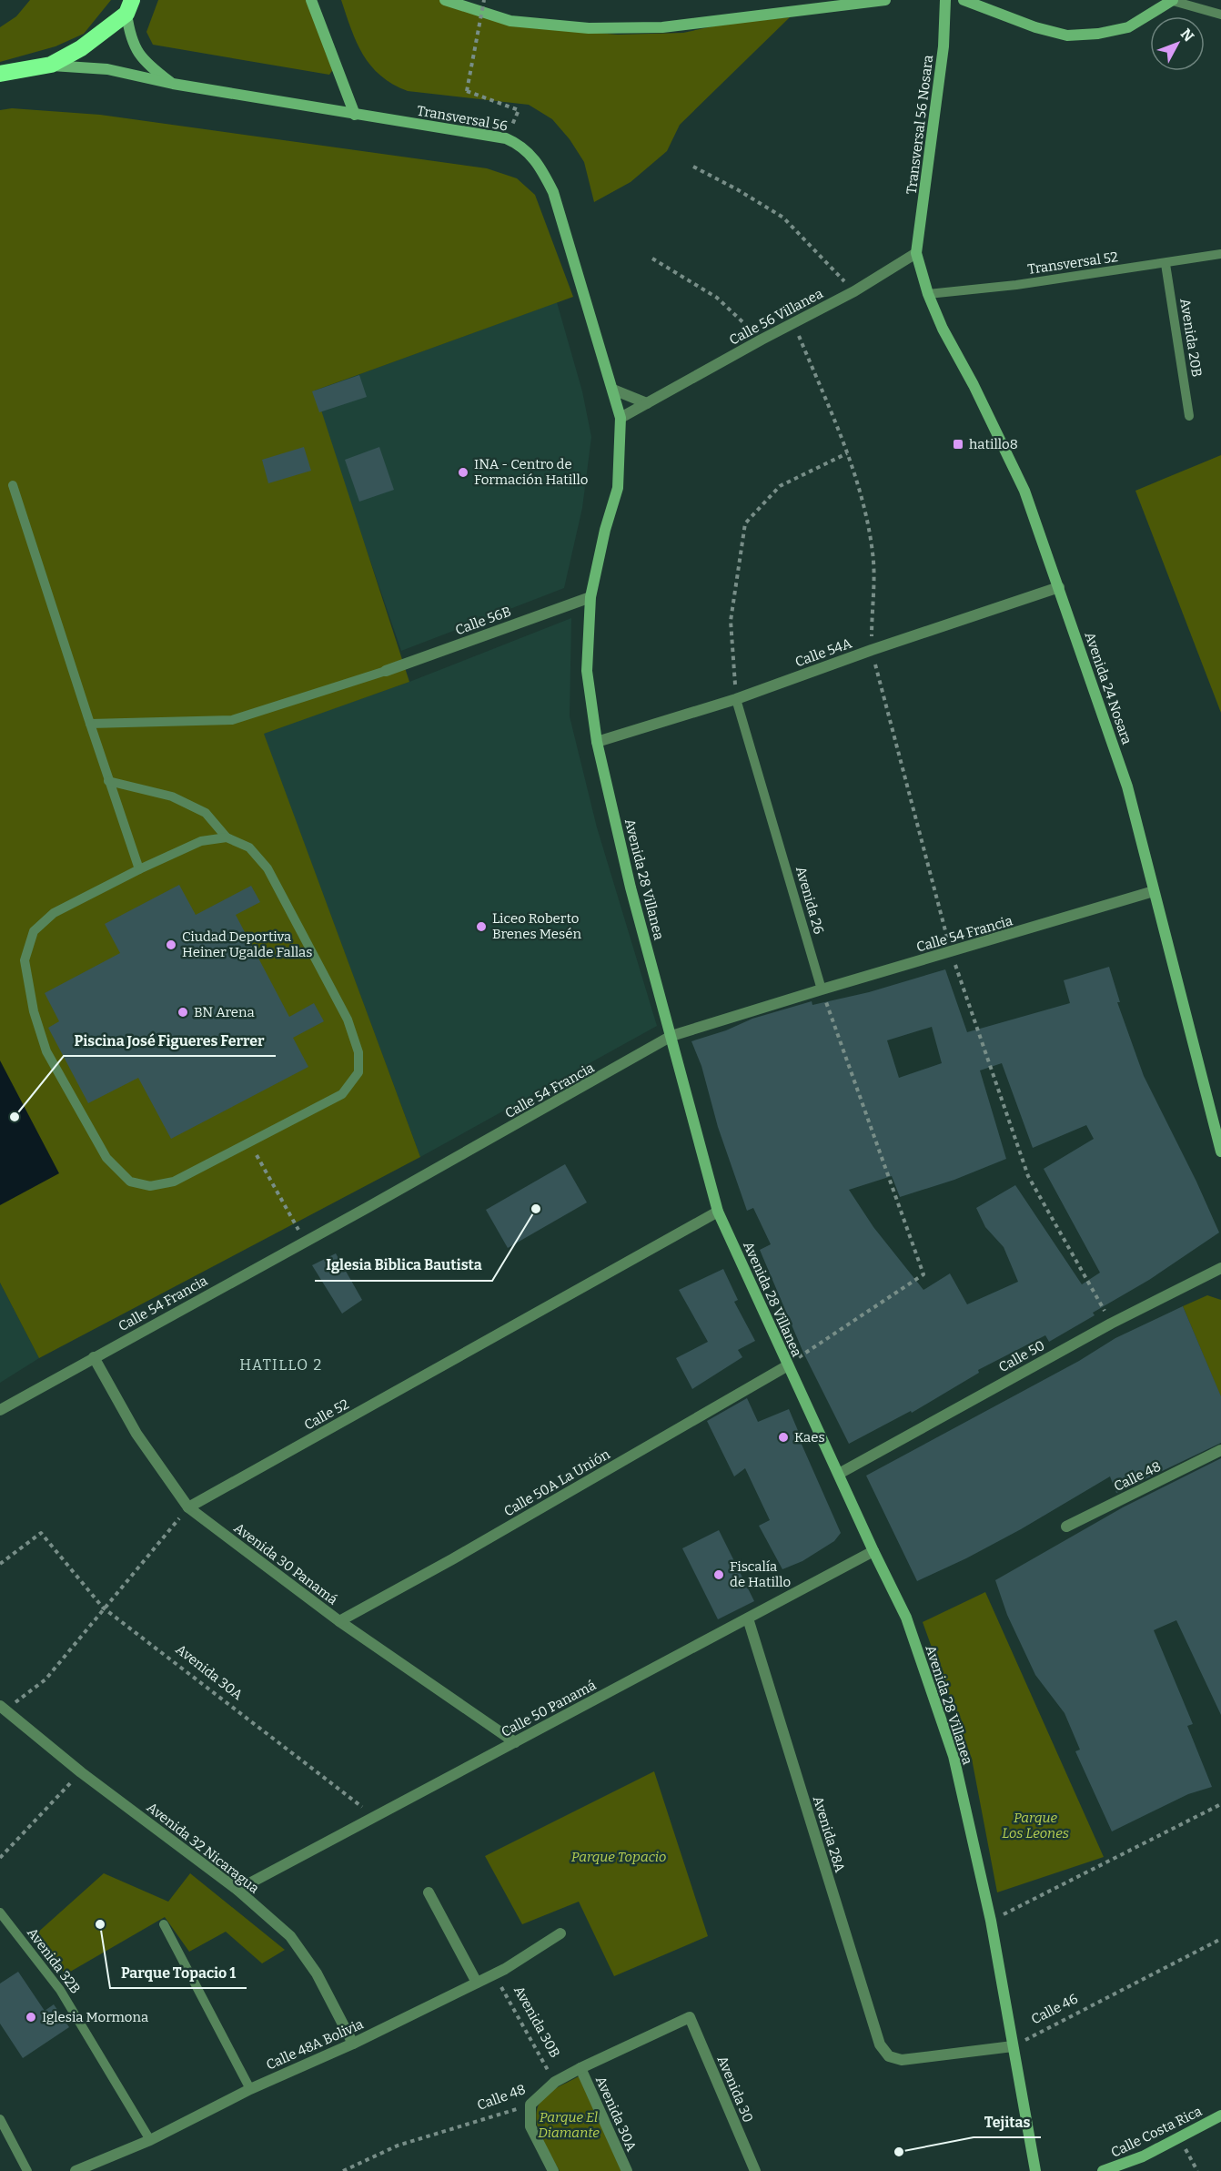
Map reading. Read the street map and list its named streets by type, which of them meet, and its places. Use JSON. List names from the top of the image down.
{
  "streets": {
    "street": [
      "Transversal 56",
      "Transversal 56 Nosara",
      "Calle 56 Villanea",
      "Calle 56B",
      "Calle 54A",
      "Avenida 24 Nosara",
      "Avenida 28 Villanea",
      "Calle 54 Francia",
      "Calle 50",
      "Calle 52",
      "Calle 48",
      "Calle 50A La Unión",
      "Avenida 30 Panamá",
      "Avenida 30A",
      "Calle 50 Panamá",
      "Avenida 28A",
      "Avenida 32 Nicaragua",
      "Calle 48A Bolivia",
      "Avenida 30",
      "Calle Costa Rica"
    ],
    "lane": [
      "Transversal 52",
      "Avenida 20B",
      "Avenida 26",
      "Avenida 32B"
    ],
    "path": ["Calle 46", "Avenida 30B"]
  },
  "crossings": [
    ["Transversal 56", "Calle 56 Villanea"],
    ["Transversal 56", "Avenida 28 Villanea"],
    ["Transversal 56 Nosara", "Calle 56 Villanea"],
    ["Transversal 56 Nosara", "Avenida 24 Nosara"],
    ["Transversal 52", "Avenida 20B"],
    ["Transversal 52", "Avenida 24 Nosara"],
    ["Calle 56 Villanea", "Avenida 24 Nosara"],
    ["Calle 56 Villanea", "Avenida 28 Villanea"],
    ["Calle 56B", "Avenida 28 Villanea"],
    ["Calle 54A", "Avenida 24 Nosara"],
    ["Calle 54A", "Avenida 28 Villanea"],
    ["Calle 54A", "Avenida 26"],
    ["Avenida 24 Nosara", "Calle 54 Francia"],
    ["Avenida 28 Villanea", "Calle 54 Francia"],
    ["Avenida 28 Villanea", "Calle 50"],
    ["Avenida 28 Villanea", "Calle 52"],
    ["Avenida 28 Villanea", "Calle 50A La Unión"],
    ["Avenida 28 Villanea", "Calle 50 Panamá"],
    ["Avenida 28 Villanea", "Avenida 28A"],
    ["Avenida 28 Villanea", "Calle 46"],
    ["Avenida 26", "Calle 54 Francia"],
    ["Calle 54 Francia", "Avenida 30 Panamá"],
    ["Calle 52", "Avenida 30 Panamá"],
    ["Calle 48", "Avenida 30A"],
    ["Calle 48", "Avenida 30B"],
    ["Calle 48", "Avenida 30"],
    ["Calle 50A La Unión", "Avenida 30 Panamá"],
    ["Avenida 30 Panamá", "Calle 50 Panamá"],
    ["Avenida 30A", "Calle 50 Panamá"],
    ["Calle 50 Panamá", "Avenida 28A"],
    ["Calle 50 Panamá", "Avenida 32 Nicaragua"],
    ["Avenida 28A", "Calle 46"],
    ["Avenida 32 Nicaragua", "Calle 48A Bolivia"],
    ["Avenida 32B", "Calle 48A Bolivia"],
    ["Avenida 30B", "Calle 48A Bolivia"]
  ],
  "districts": ["HATILLO 2"],
  "parks": ["Parque Los Leones", "Parque Topacio", "Parque El Diamante"],
  "places": {
    "transit": ["hatillo8"],
    "other": [
      "INA - Centro de Formación Hatillo",
      "Liceo Roberto Brenes Mesén",
      "Ciudad Deportiva Heiner Ugalde Fallas",
      "BN Arena",
      "Piscina José Figueres Ferrer",
      "Iglesia Biblica Bautista",
      "Kaes",
      "Fiscalía de Hatillo",
      "Parque Topacio 1",
      "Iglesia Mormona",
      "Tejitas"
    ]
  },
  "north": "top right"
}
